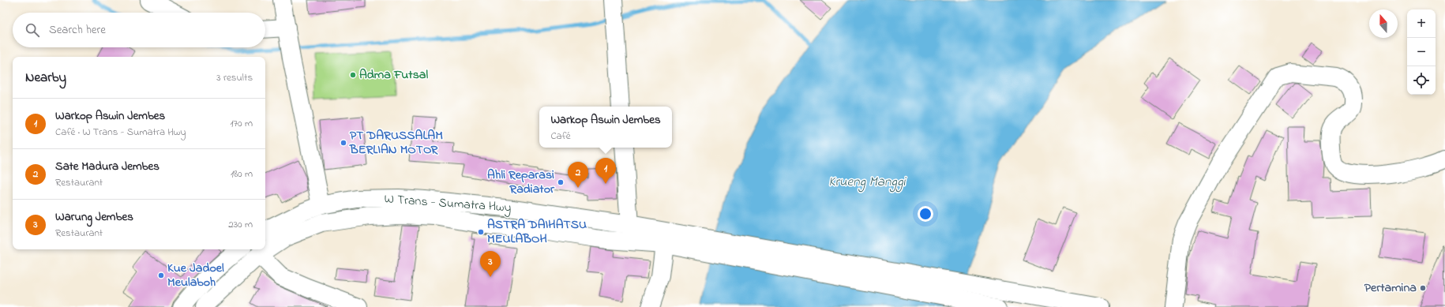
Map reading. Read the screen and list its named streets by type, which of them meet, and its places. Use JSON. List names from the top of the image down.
{
  "streets": {
    "main road": ["W Trans - Sumatra Hwy"]
  },
  "water": ["Krueng Manggi"],
  "places": [
    "Adma Futsal",
    "PT DARUSSALAM BERLIAN MOTOR",
    "Ahli Reparasi Radiator",
    "ASTRA DAIHATSU MEULABOH",
    "Kue Jadoel Meulaboh",
    "Pertamina"
  ],
  "north": "top",
  "page": {
    "map_buttons": ["+", "−"],
    "search": "Search here",
    "heading": ["Nearby", "3 results"],
    "list": [
      {
        "mark": "1",
        "name": "Warkop Aswin Jembes",
        "note": "Café · W Trans - Sumatra Hwy",
        "value": "170 m"
      },
      {
        "mark": "2",
        "name": "Sate Madura Jembes",
        "note": "Restaurant",
        "value": "180 m"
      },
      {
        "mark": "3",
        "name": "Warung Jembes",
        "note": "Restaurant",
        "value": "230 m"
      }
    ],
    "popup": ["Warkop Aswin Jembes", "Café"],
    "pins": ["1", "2", "3"]
  }
}
